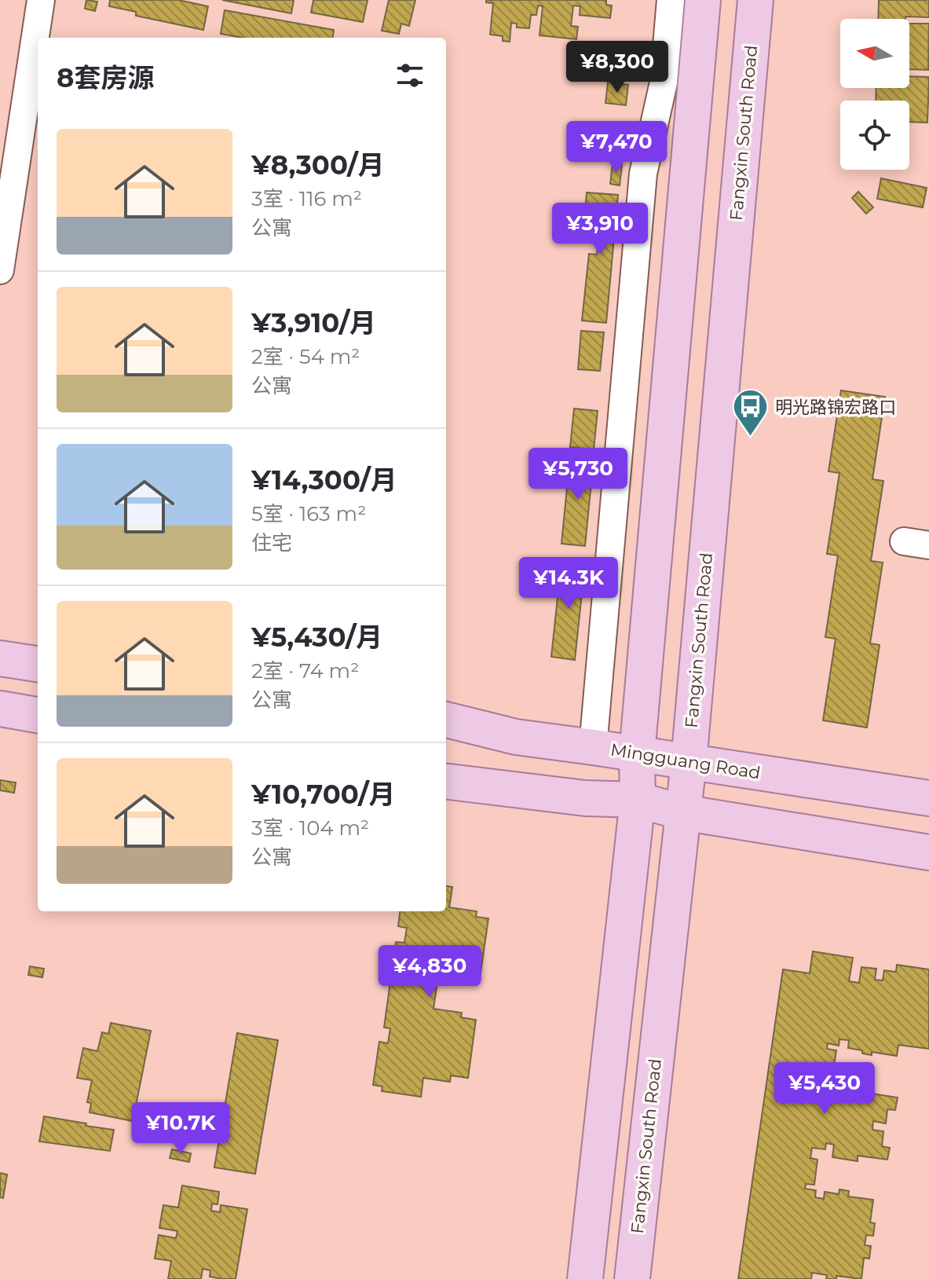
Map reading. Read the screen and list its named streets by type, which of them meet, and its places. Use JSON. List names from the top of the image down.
{
  "streets": {
    "main road": ["Fangxin South Road", "Mingguang Road"]
  },
  "crossings": [
    ["Fangxin South Road", "Mingguang Road"]
  ],
  "places": {
    "bus stop": ["明光路锦宏路口"]
  },
  "north": "left",
  "page": {
    "heading": "8套房源",
    "price": [
      "¥8,300",
      "¥7,470",
      "¥3,910",
      "¥5,730",
      "¥14.3K",
      "¥4,830",
      "¥5,430",
      "¥10.7K"
    ],
    "list": [
      {
        "name": "¥8,300/月",
        "note": "3室 · 116 m² · 公寓"
      },
      {
        "name": "¥3,910/月",
        "note": "2室 · 54 m² · 公寓"
      },
      {
        "name": "¥14,300/月",
        "note": "5室 · 163 m² · 住宅"
      },
      {
        "name": "¥5,430/月",
        "note": "2室 · 74 m² · 公寓"
      },
      {
        "name": "¥10,700/月",
        "note": "3室 · 104 m² · 公寓"
      }
    ]
  }
}
